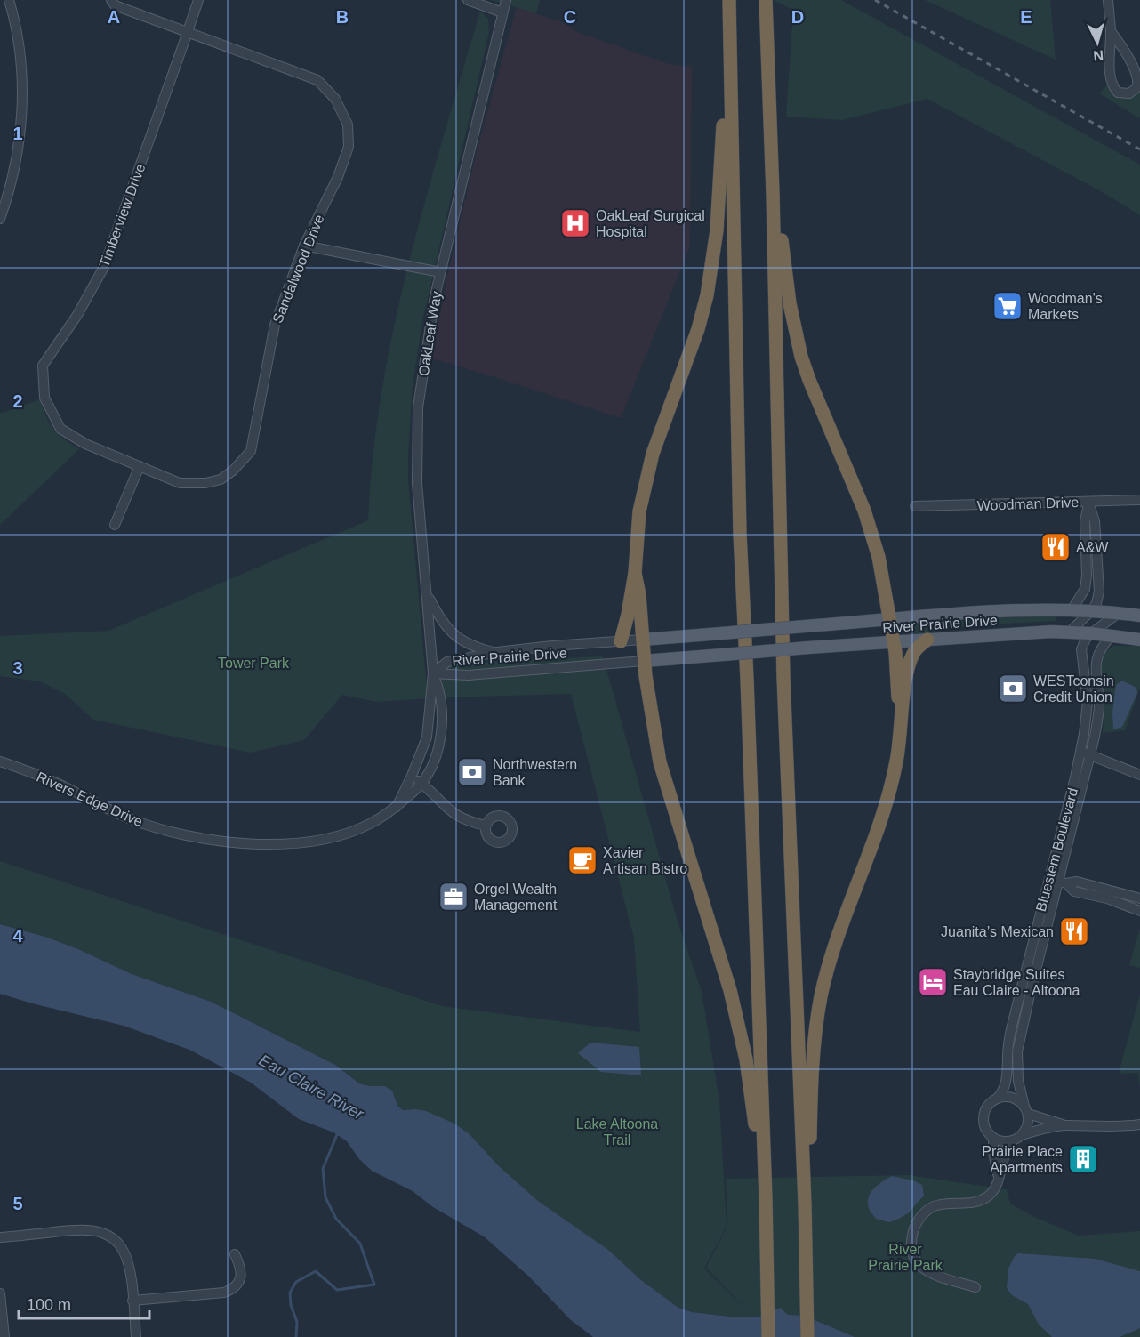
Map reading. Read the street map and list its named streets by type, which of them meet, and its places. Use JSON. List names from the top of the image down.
{
  "streets": {
    "main road": ["River Prairie Drive"],
    "street": [
      "Timberview Drive",
      "Sandalwood Drive",
      "OakLeaf Way",
      "Woodman Drive",
      "Rivers Edge Drive",
      "Bluestem Boulevard"
    ]
  },
  "crossings": [
    ["Timberview Drive", "Sandalwood Drive"],
    ["OakLeaf Way", "River Prairie Drive"],
    ["OakLeaf Way", "Rivers Edge Drive"],
    ["River Prairie Drive", "Rivers Edge Drive"],
    ["River Prairie Drive", "Bluestem Boulevard"]
  ],
  "water": ["Eau Claire River"],
  "parks": ["Tower Park", "Lake Altoona Trail", "River Prairie Park"],
  "places": {
    "hospital": ["OakLeaf Surgical Hospital"],
    "supermarket": ["Woodman's Markets"],
    "restaurant": ["A&W", "Juanita’s Mexican"],
    "bank": ["WESTconsin Credit Union", "Northwestern Bank"],
    "cafe": ["Xavier Artisan Bistro"],
    "office": ["Orgel Wealth Management"],
    "hotel": ["Staybridge Suites Eau Claire - Altoona"],
    "building": ["Prairie Place Apartments"]
  },
  "scale_bar": "100 m",
  "north": "bottom",
  "grid": {
    "columns": [
      "A",
      "B",
      "C",
      "D",
      "E"
    ],
    "rows": [
      "1",
      "2",
      "3",
      "4",
      "5"
    ]
  }
}
